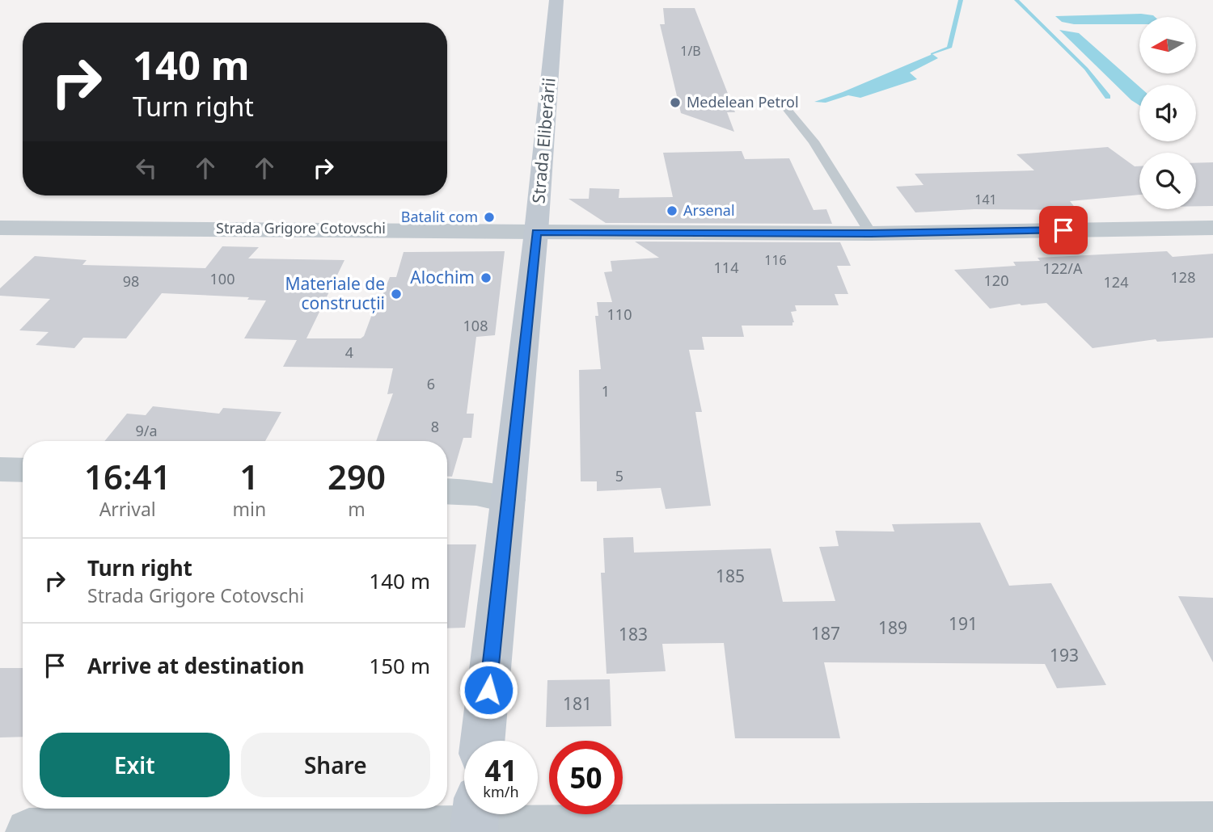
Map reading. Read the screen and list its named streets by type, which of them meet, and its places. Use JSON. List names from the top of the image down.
{
  "streets": {
    "main road": ["Strada Eliberării"],
    "street": ["Strada Grigore Cotovschi"]
  },
  "crossings": [
    ["Strada Eliberării", "Strada Grigore Cotovschi"]
  ],
  "places": [
    "Medelean Petrol",
    "Arsenal",
    "Batalit com",
    "Alochim",
    "Materiale de construcții"
  ],
  "house_numbers": [
    "1/B",
    "141",
    "116",
    "114",
    "122/A",
    "128",
    "100",
    "120",
    "98",
    "124",
    "110",
    "108",
    "4",
    "6",
    "1",
    "8",
    "9/a",
    "5",
    "185",
    "191",
    "189",
    "187",
    "183",
    "193",
    "181"
  ],
  "north": "left",
  "page": {
    "turn": ["140 m", "Turn right"],
    "eta": [
      "16:41",
      "Arrival",
      "1",
      "min",
      "290",
      "m"
    ],
    "list": [
      {
        "name": "Turn right",
        "note": "Strada Grigore Cotovschi",
        "value": "140 m"
      },
      {
        "name": "Arrive at destination",
        "value": "150 m"
      }
    ],
    "buttons": ["Exit", "Share"],
    "speed": "41 km/h",
    "limit": "50"
  }
}
